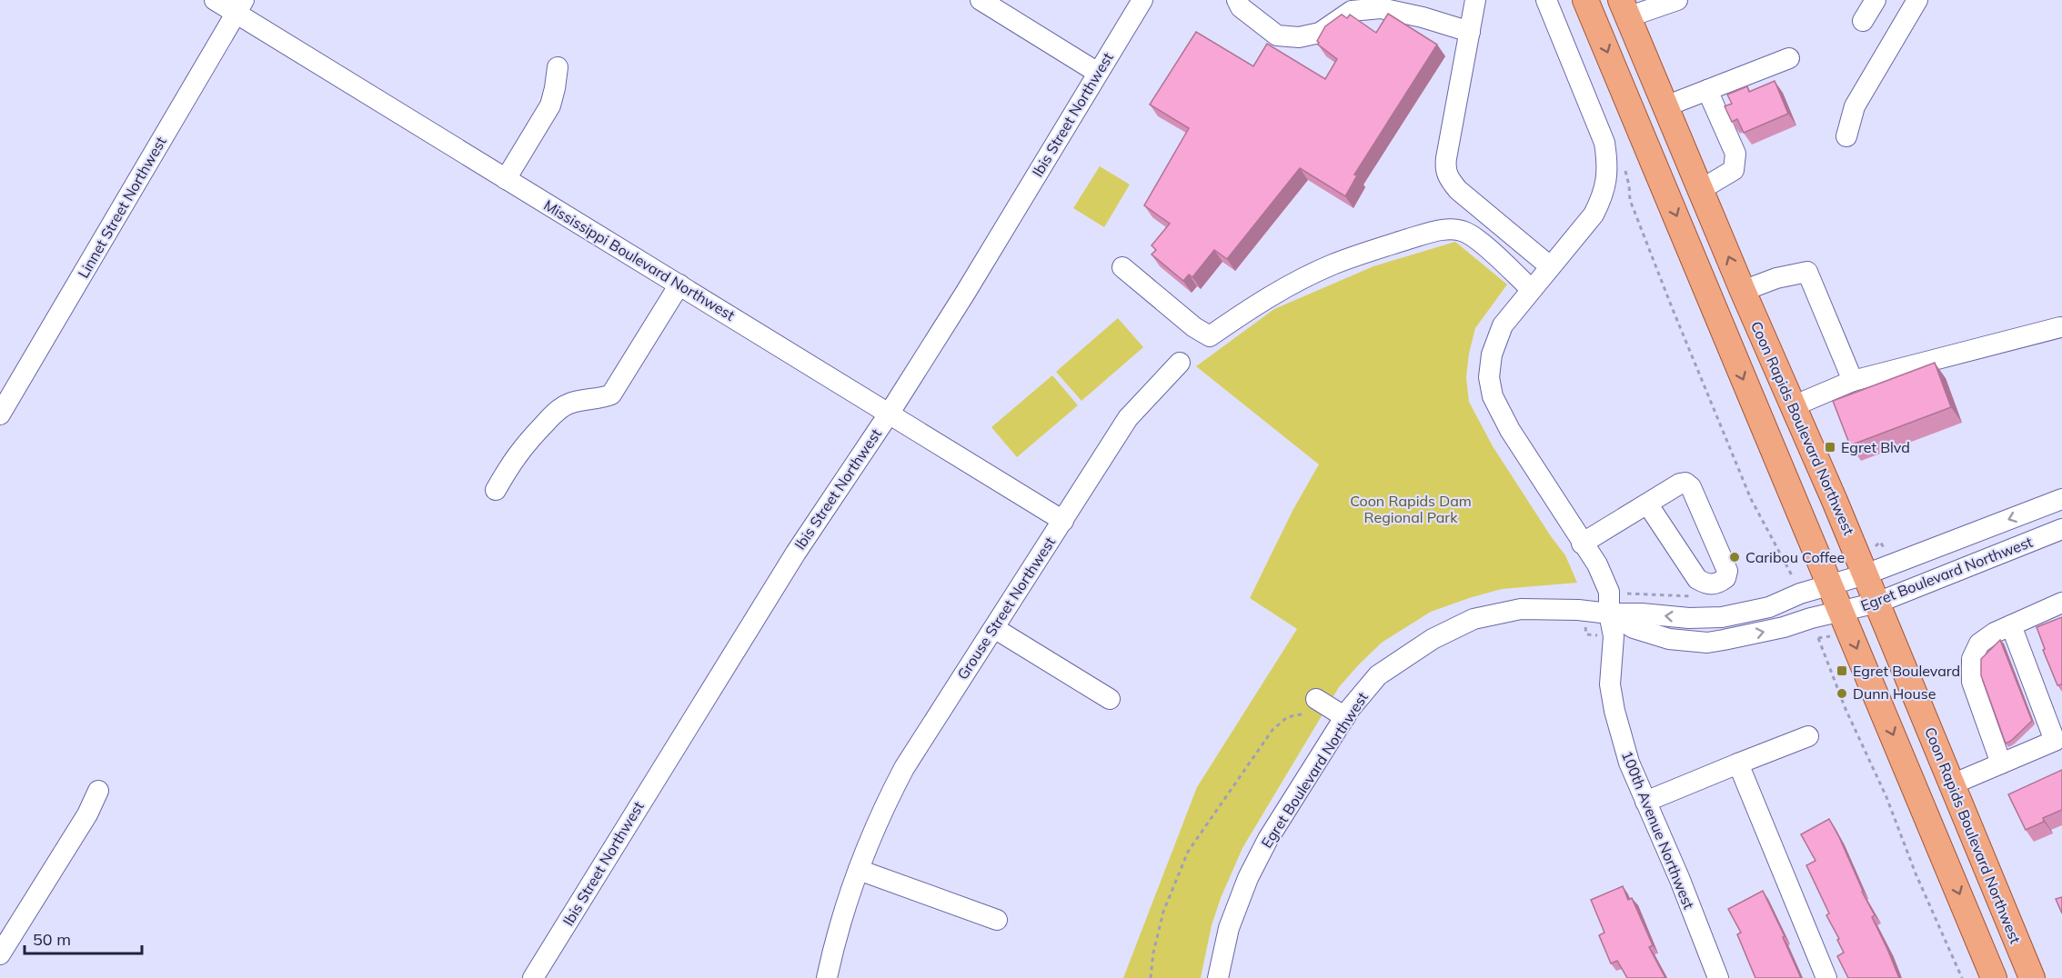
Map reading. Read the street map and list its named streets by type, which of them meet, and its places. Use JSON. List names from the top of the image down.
{
  "streets": {
    "main road": ["Coon Rapids Boulevard Northwest"],
    "street": [
      "Ibis Street Northwest",
      "Linnet Street Northwest",
      "Mississippi Boulevard Northwest",
      "Egret Boulevard Northwest",
      "Grouse Street Northwest",
      "100th Avenue Northwest"
    ]
  },
  "crossings": [
    ["Ibis Street Northwest", "Mississippi Boulevard Northwest"],
    ["Linnet Street Northwest", "Mississippi Boulevard Northwest"],
    ["Mississippi Boulevard Northwest", "Grouse Street Northwest"],
    ["Coon Rapids Boulevard Northwest", "Egret Boulevard Northwest"],
    ["Egret Boulevard Northwest", "100th Avenue Northwest"]
  ],
  "parks": ["Coon Rapids Dam Regional Park"],
  "places": {
    "transit": ["Egret Blvd", "Egret Boulevard"],
    "other": ["Caribou Coffee", "Dunn House"]
  },
  "scale_bar": "50 m"
}
